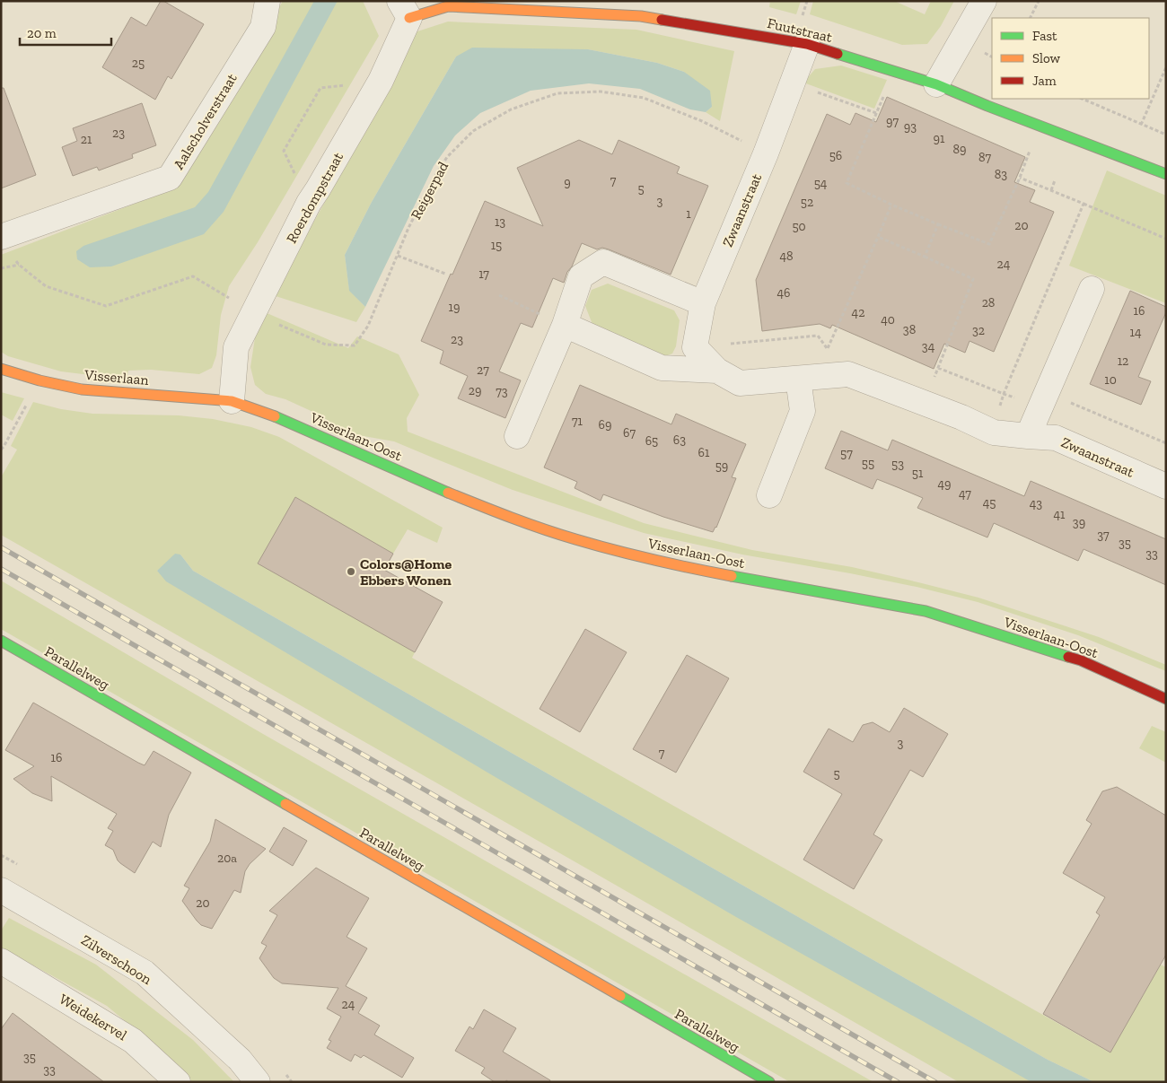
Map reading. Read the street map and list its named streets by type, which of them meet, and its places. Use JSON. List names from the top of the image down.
{
  "streets": {
    "street": [
      "Fuutstraat",
      "Aalscholverstraat",
      "Roerdompstraat",
      "Zwaanstraat",
      "Visserlaan",
      "Visserlaan-Oost",
      "Parallelweg",
      "Zilverschoon",
      "Weidekervel"
    ],
    "path": ["Reigerpad"]
  },
  "crossings": [
    ["Fuutstraat", "Roerdompstraat"],
    ["Fuutstraat", "Zwaanstraat"],
    ["Reigerpad", "Roerdompstraat"],
    ["Reigerpad", "Zwaanstraat"],
    ["Roerdompstraat", "Visserlaan"],
    ["Roerdompstraat", "Visserlaan-Oost"],
    ["Visserlaan", "Visserlaan-Oost"]
  ],
  "places": ["Colors@Home Ebbers Wonen"],
  "house_numbers": [
    "25",
    "97",
    "93",
    "23",
    "91",
    "21",
    "89",
    "56",
    "87",
    "83",
    "7",
    "9",
    "54",
    "5",
    "3",
    "52",
    "1",
    "13",
    "20",
    "50",
    "15",
    "48",
    "24",
    "17",
    "46",
    "28",
    "19",
    "16",
    "42",
    "40",
    "38",
    "32",
    "14",
    "23",
    "34",
    "12",
    "27",
    "10",
    "29",
    "73",
    "71",
    "69",
    "67",
    "63",
    "65",
    "61",
    "57",
    "55",
    "53",
    "59",
    "51",
    "49",
    "47",
    "45",
    "43",
    "41",
    "39",
    "37",
    "35",
    "33",
    "3",
    "7",
    "16",
    "5",
    "20a",
    "20",
    "24",
    "35",
    "33"
  ],
  "legend": ["Fast", "Slow", "Jam"],
  "scale_bar": "20 m"
}
